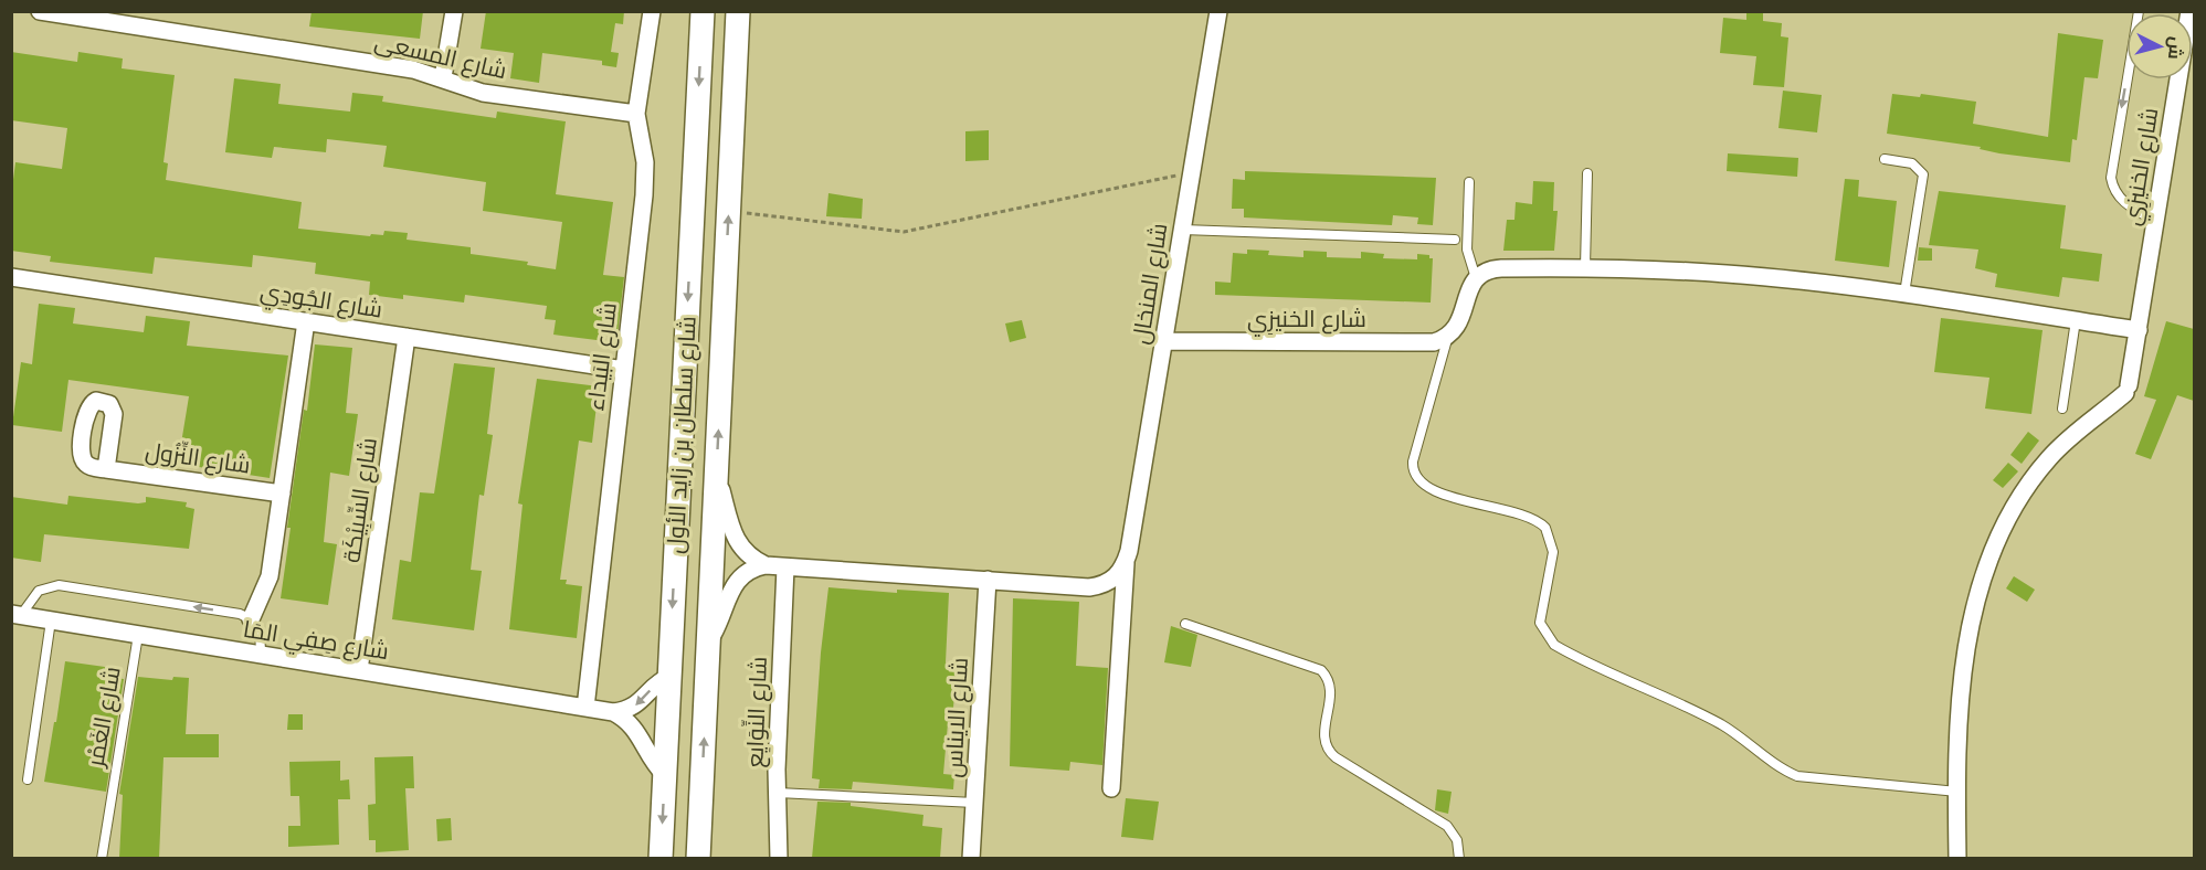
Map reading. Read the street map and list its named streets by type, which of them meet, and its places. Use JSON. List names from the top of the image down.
{
  "streets": {
    "main road": ["شارع سلطان بن زايد الأول"],
    "street": [
      "شارع المسعى",
      "شارع الخنيزِي",
      "شارع المنخال",
      "شارع الجُودِي",
      "شارع البَيداء",
      "شارع النِّزُول",
      "شارع السِّبِيْكَة",
      "شارع صِفِي المَا",
      "شارع النِّوَايِع",
      "شارع الايناس"
    ],
    "lane": ["شارع الغَمْر"]
  },
  "crossings": [
    ["شارع المسعى", "شارع البَيداء"],
    ["شارع الخنيزِي", "شارع المنخال"],
    ["شارع الجُودِي", "شارع البَيداء"],
    ["شارع الجُودِي", "شارع السِّبِيْكَة"],
    ["شارع البَيداء", "شارع صِفِي المَا"],
    ["شارع السِّبِيْكَة", "شارع صِفِي المَا"],
    ["شارع صِفِي المَا", "شارع الغَمْر"]
  ],
  "north": "right"
}
